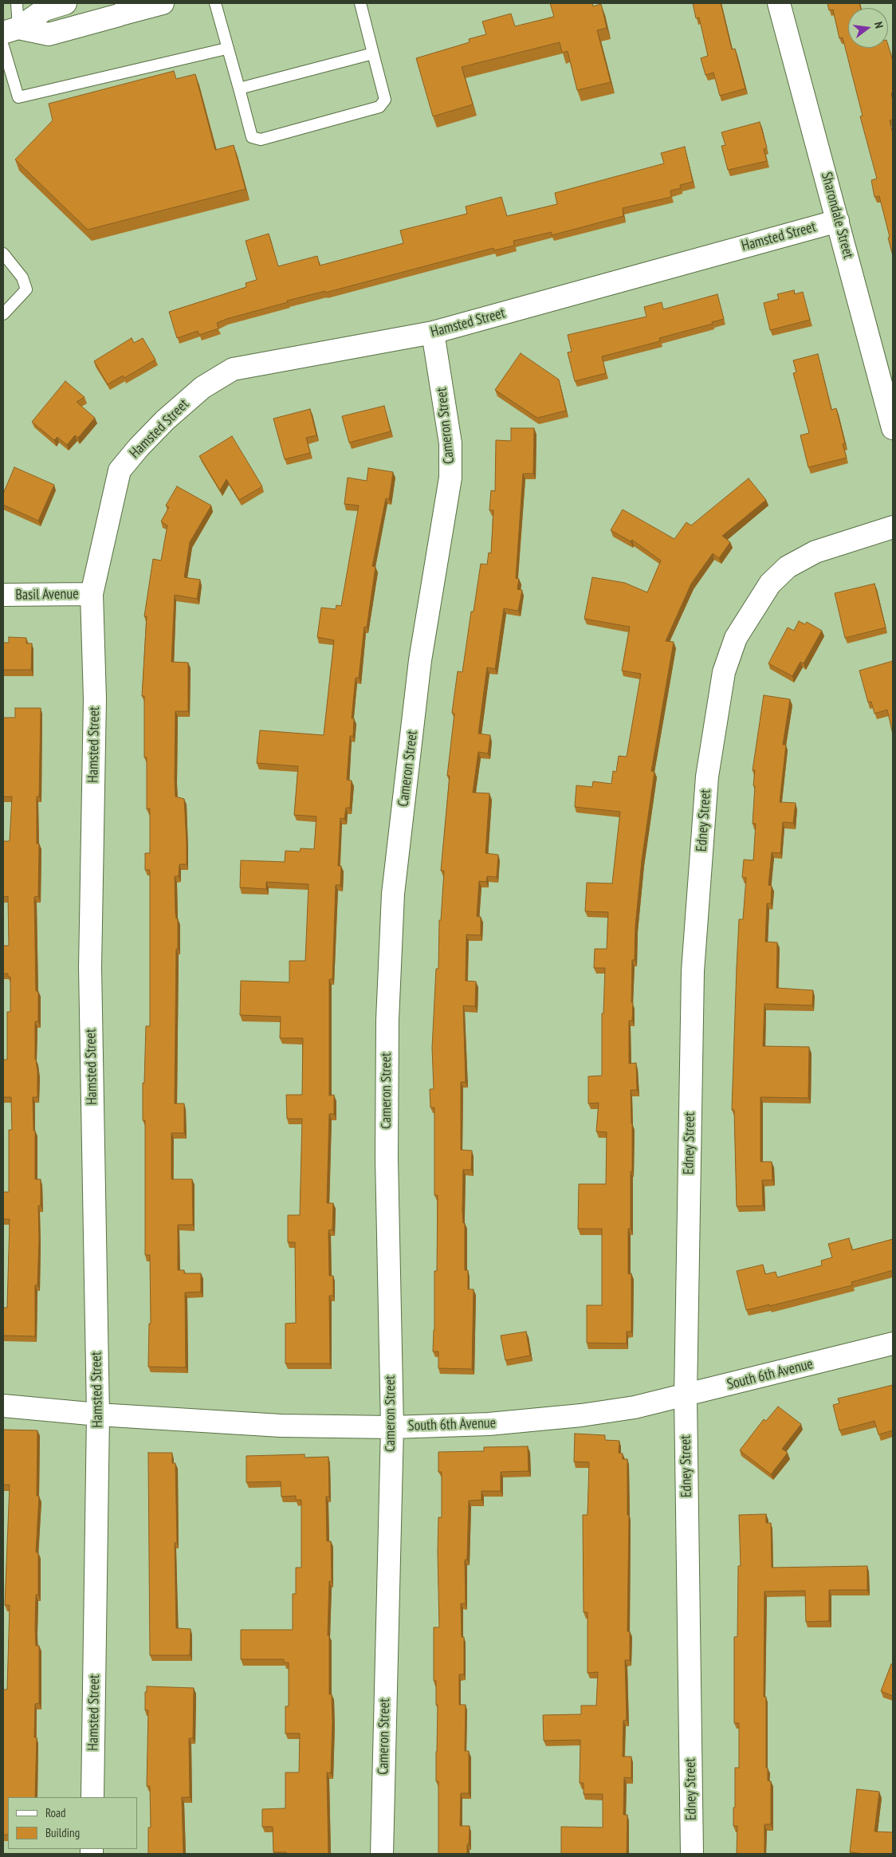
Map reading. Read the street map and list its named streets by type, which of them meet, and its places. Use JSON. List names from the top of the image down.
{
  "streets": {
    "street": [
      "Sharondale Street",
      "Hamsted Street",
      "Cameron Street",
      "Basil Avenue",
      "Edney Street",
      "South 6th Avenue"
    ]
  },
  "crossings": [
    ["Sharondale Street", "Hamsted Street"],
    ["Hamsted Street", "Cameron Street"],
    ["Hamsted Street", "Basil Avenue"],
    ["Hamsted Street", "South 6th Avenue"],
    ["Cameron Street", "South 6th Avenue"],
    ["Edney Street", "South 6th Avenue"]
  ],
  "legend": ["Road", "Building"],
  "north": "right"
}
